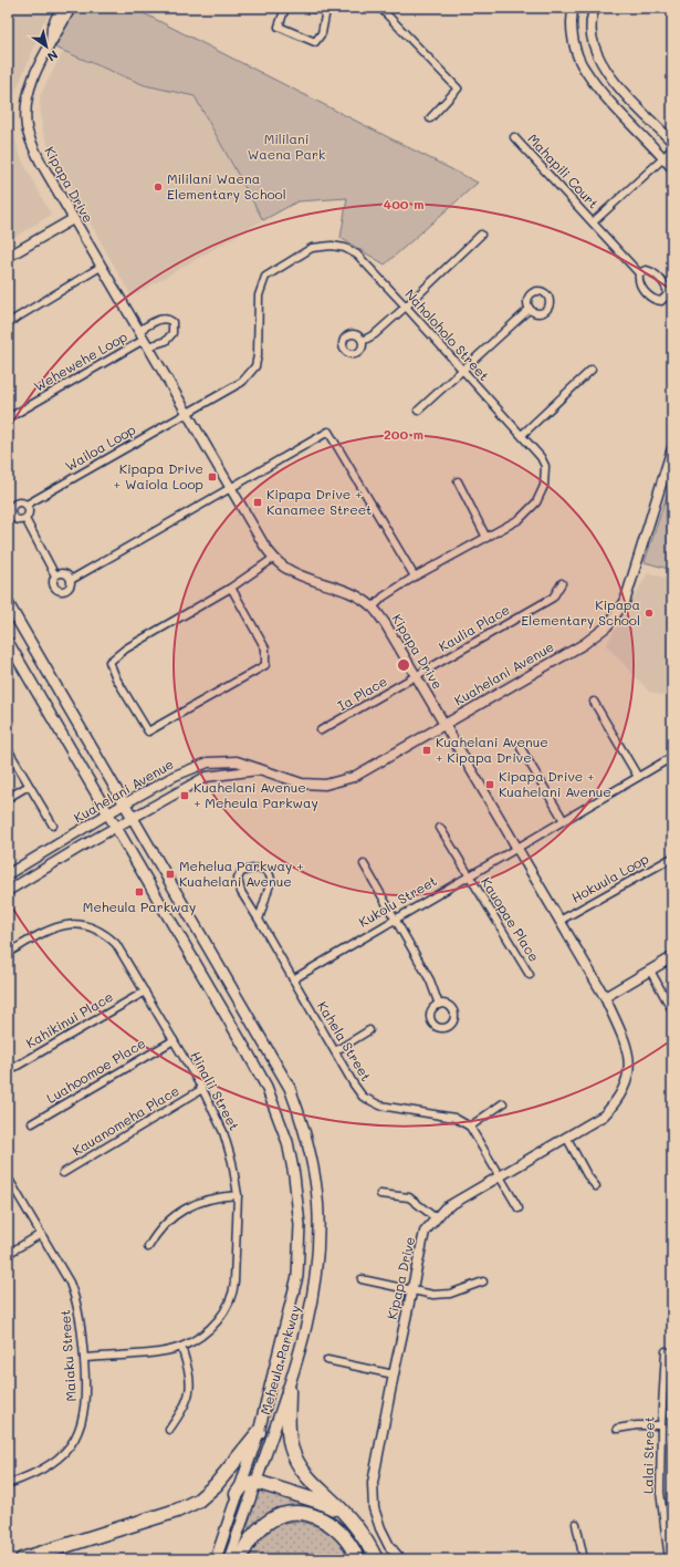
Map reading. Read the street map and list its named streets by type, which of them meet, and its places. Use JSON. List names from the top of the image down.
{
  "streets": {
    "main road": ["Meheula Parkway"],
    "street": [
      "Mahapili Court",
      "Kipapa Drive",
      "Naholoholo Street",
      "Wehewehe Loop",
      "Wailoa Loop",
      "Kaulia Place",
      "Kuahelani Avenue",
      "Ia Place",
      "Hokuula Loop",
      "Kukolu Street",
      "Kauopae Place",
      "Kahikinui Place",
      "Kahela Street",
      "Luahoomoe Place",
      "Hinalii Street",
      "Kauanomeha Place",
      "Maiaku Street",
      "Lalai Street"
    ]
  },
  "crossings": [
    ["Kipapa Drive", "Naholoholo Street"],
    ["Kipapa Drive", "Wehewehe Loop"],
    ["Kipapa Drive", "Wailoa Loop"],
    ["Kipapa Drive", "Kaulia Place"],
    ["Kipapa Drive", "Kuahelani Avenue"],
    ["Kipapa Drive", "Ia Place"],
    ["Kipapa Drive", "Hokuula Loop"],
    ["Kipapa Drive", "Kukolu Street"],
    ["Naholoholo Street", "Wailoa Loop"],
    ["Kaulia Place", "Ia Place"],
    ["Kuahelani Avenue", "Meheula Parkway"],
    ["Kukolu Street", "Kauopae Place"],
    ["Kukolu Street", "Kahela Street"],
    ["Kahikinui Place", "Hinalii Street"],
    ["Luahoomoe Place", "Hinalii Street"],
    ["Hinalii Street", "Kauanomeha Place"],
    ["Hinalii Street", "Maiaku Street"]
  ],
  "parks": ["Mililani Waena Park"],
  "places": {
    "other": ["Mililani Waena Elementary School", "Kipapa Elementary School"],
    "transit": [
      "Kipapa Drive + Waiola Loop",
      "Kipapa Drive + Kanamee Street",
      "Kuahelani Avenue + Kipapa Drive",
      "Kipapa Drive + Kuahelani Avenue",
      "Kuahelani Avenue + Meheula Parkway",
      "Mehelua Parkway + Kuahelani Avenue",
      "Meheula Parkway"
    ]
  },
  "north": "bottom right",
  "rings": ["400 m", "200 m"]
}
